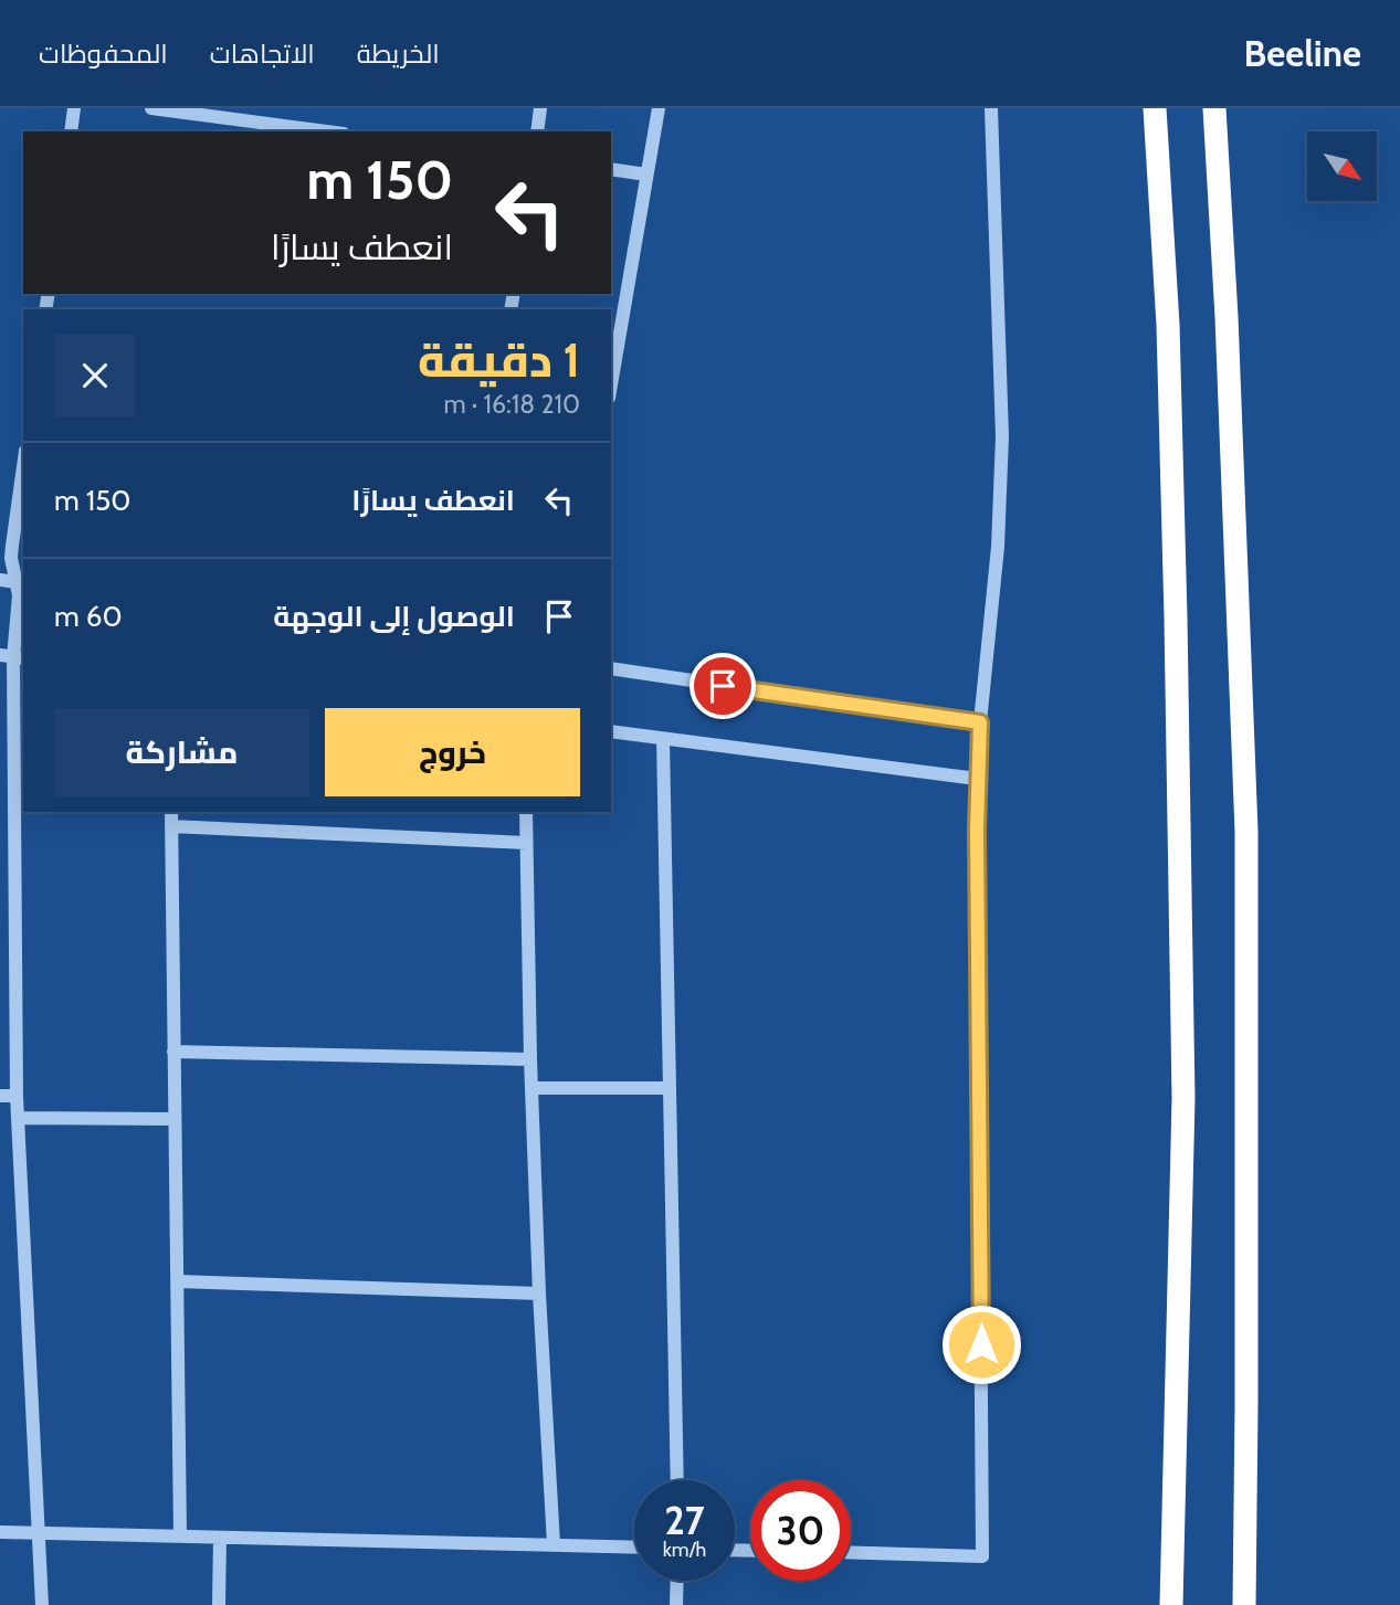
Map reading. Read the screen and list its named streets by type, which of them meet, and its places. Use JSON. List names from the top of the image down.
{
  "north": "bottom right",
  "page": {
    "header": "Beeline",
    "nav": ["الخريطة", "الاتجاهات", "المحفوظات"],
    "turn": ["150 m", "انعطف يسارًا"],
    "heading": ["1 دقيقة", "210 m · 16:18"],
    "list": [
      {
        "name": "انعطف يسارًا",
        "value": "150 m"
      },
      {
        "name": "الوصول إلى الوجهة",
        "value": "60 m"
      }
    ],
    "buttons": ["خروج", "مشاركة"],
    "speed": "27 km/h",
    "limit": "30"
  }
}
